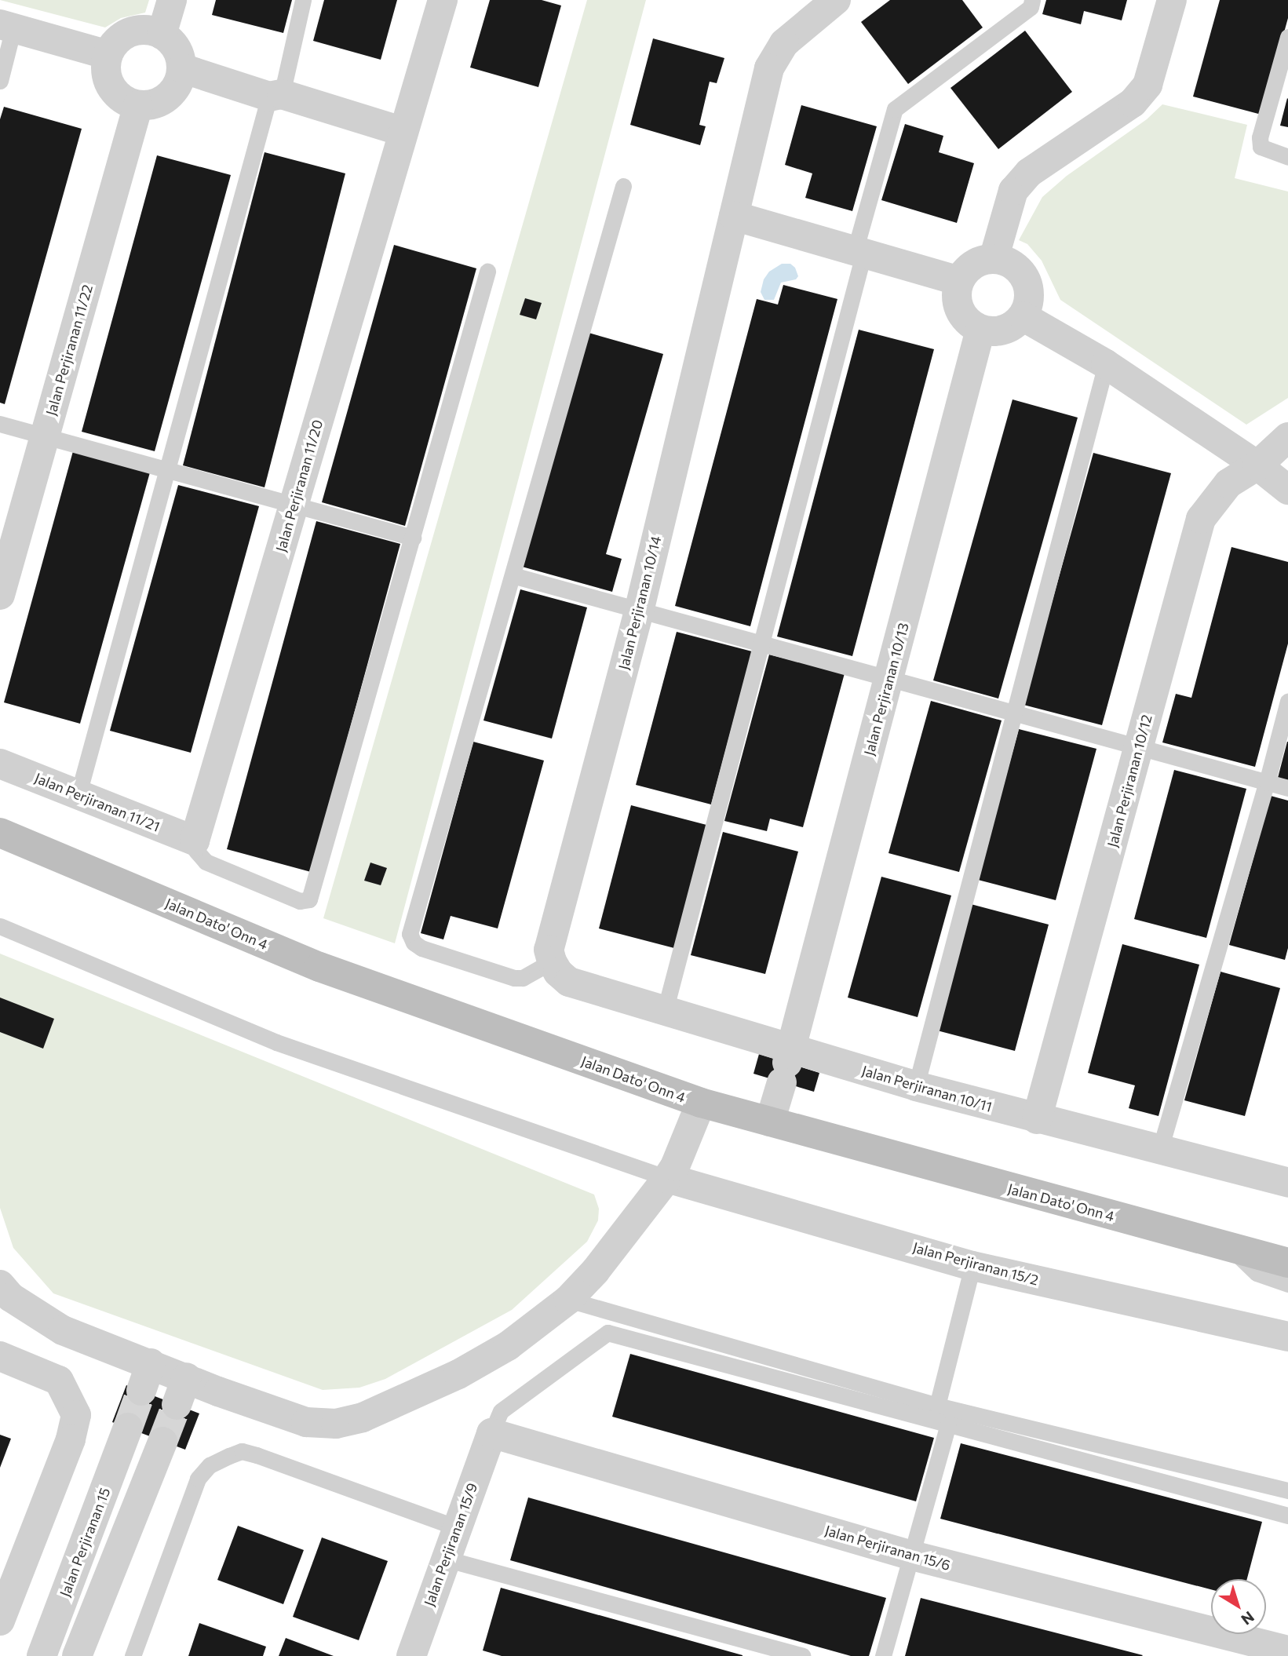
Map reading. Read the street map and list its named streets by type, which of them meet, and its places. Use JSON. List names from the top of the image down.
{
  "streets": {
    "main road": ["Jalan Dato' Onn 4"],
    "street": [
      "Jalan Perjiranan 11/22",
      "Jalan Perjiranan 11/20",
      "Jalan Perjiranan 10/14",
      "Jalan Perjiranan 10/13",
      "Jalan Perjiranan 10/12",
      "Jalan Perjiranan 11/21",
      "Jalan Perjiranan 10/11",
      "Jalan Perjiranan 15/2",
      "Jalan Perjiranan 15",
      "Jalan Perjiranan 15/9",
      "Jalan Perjiranan 15/6"
    ]
  },
  "crossings": [
    ["Jalan Perjiranan 11/20", "Jalan Perjiranan 11/21"],
    ["Jalan Perjiranan 10/14", "Jalan Perjiranan 10/11"],
    ["Jalan Perjiranan 10/13", "Jalan Dato' Onn 4"],
    ["Jalan Perjiranan 10/13", "Jalan Perjiranan 10/11"],
    ["Jalan Perjiranan 10/12", "Jalan Perjiranan 10/11"],
    ["Jalan Perjiranan 15/9", "Jalan Perjiranan 15/6"]
  ],
  "north": "bottom right"
}
